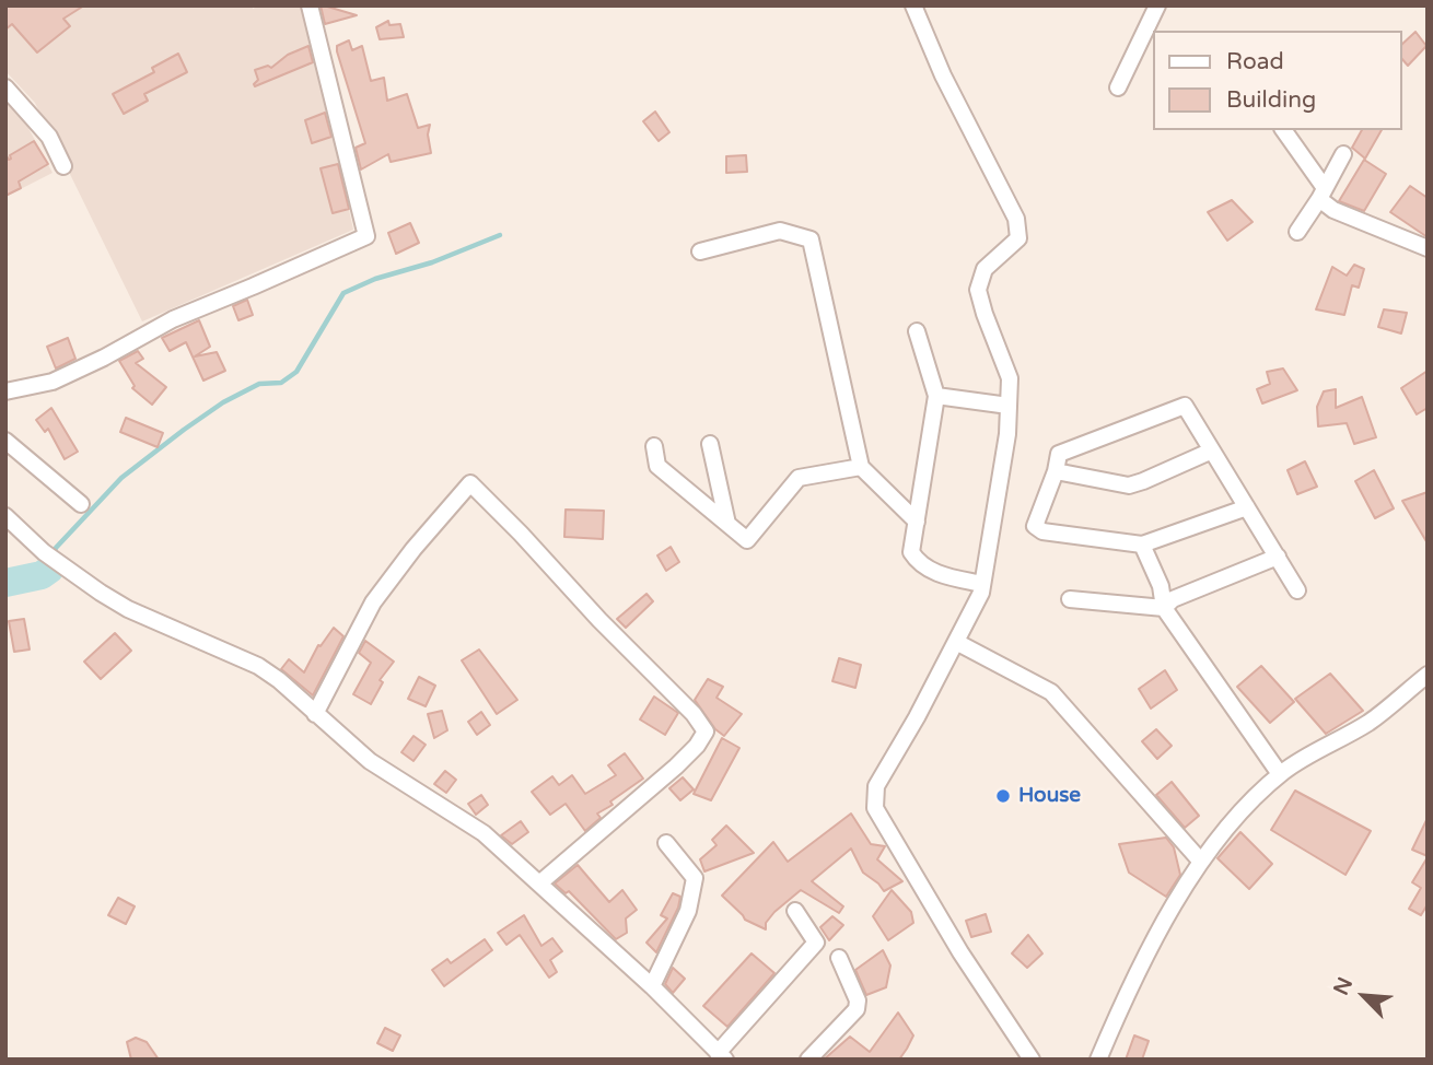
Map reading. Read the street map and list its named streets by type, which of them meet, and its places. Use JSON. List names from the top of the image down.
{
  "places": ["House"],
  "legend": ["Road", "Building"],
  "north": "top left"
}
